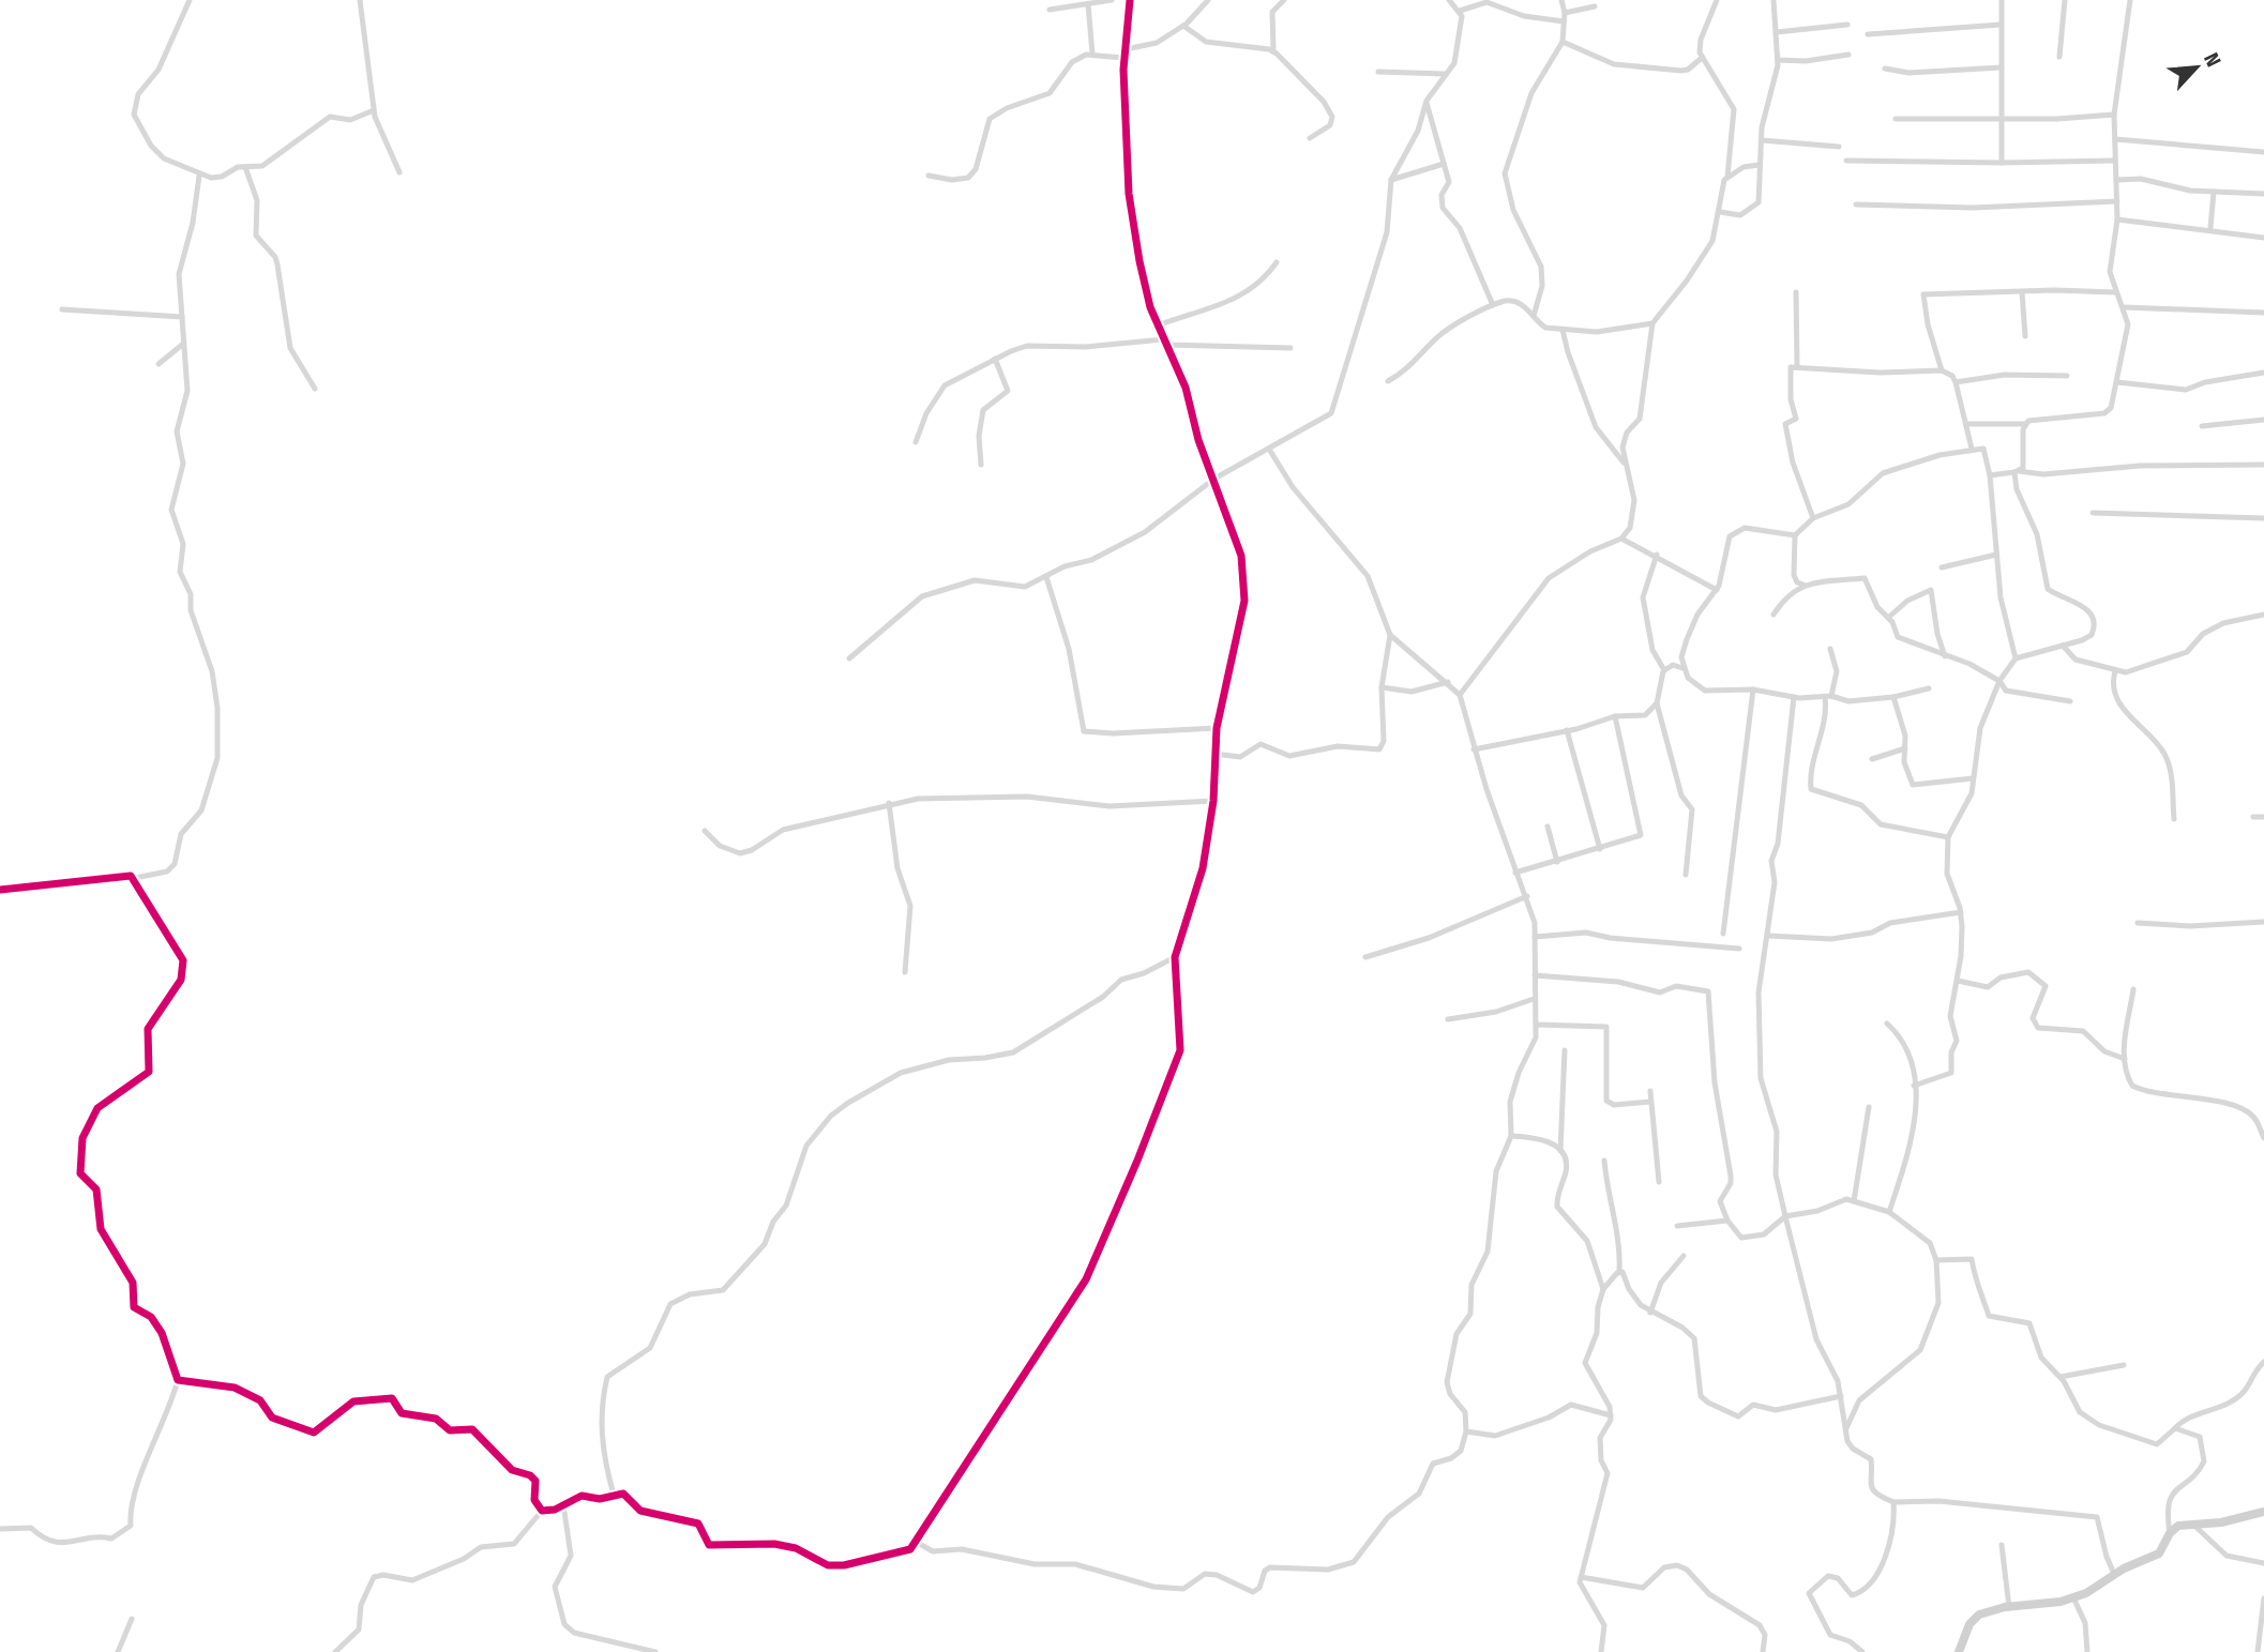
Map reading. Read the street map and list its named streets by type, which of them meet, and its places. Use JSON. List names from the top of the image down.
{
  "north": "top right"
}
